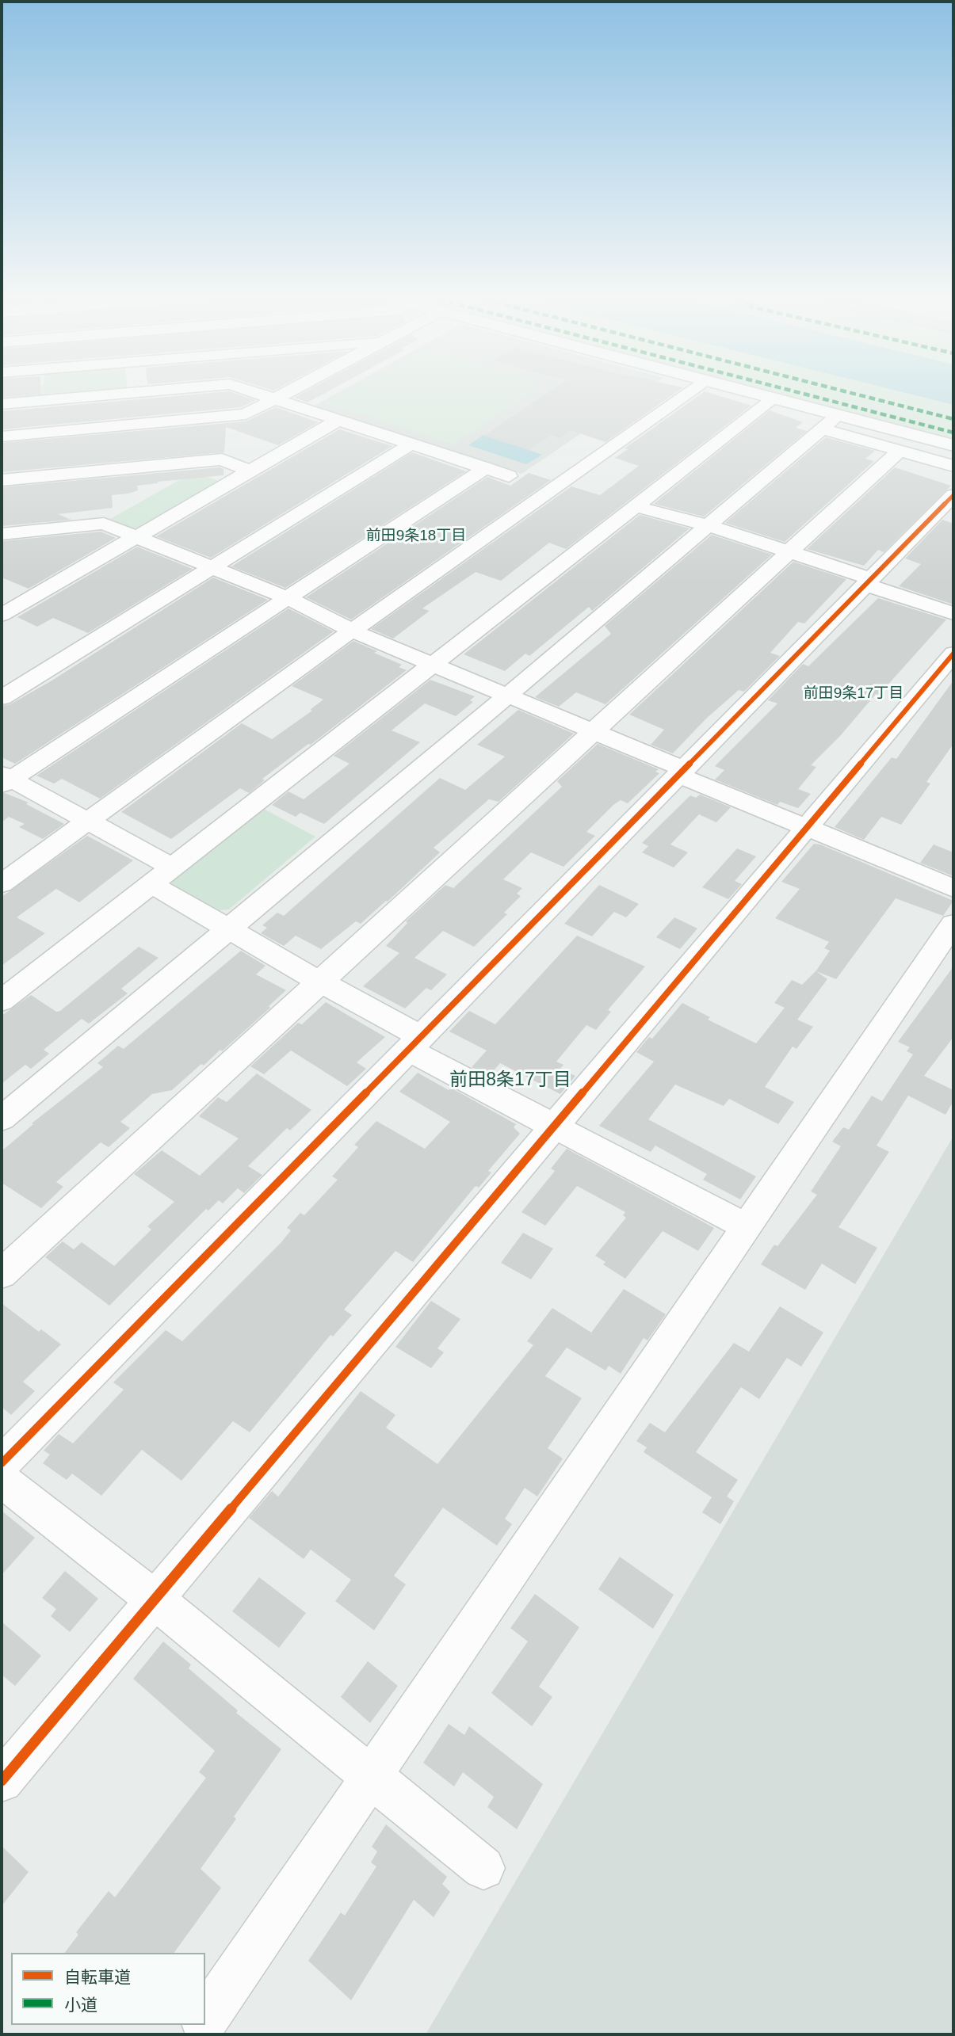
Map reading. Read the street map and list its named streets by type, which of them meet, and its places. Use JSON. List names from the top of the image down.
{
  "districts": ["前田9条18丁目", "前田9条17丁目", "前田8条17丁目"],
  "legend": ["自転車道", "小道"]
}
